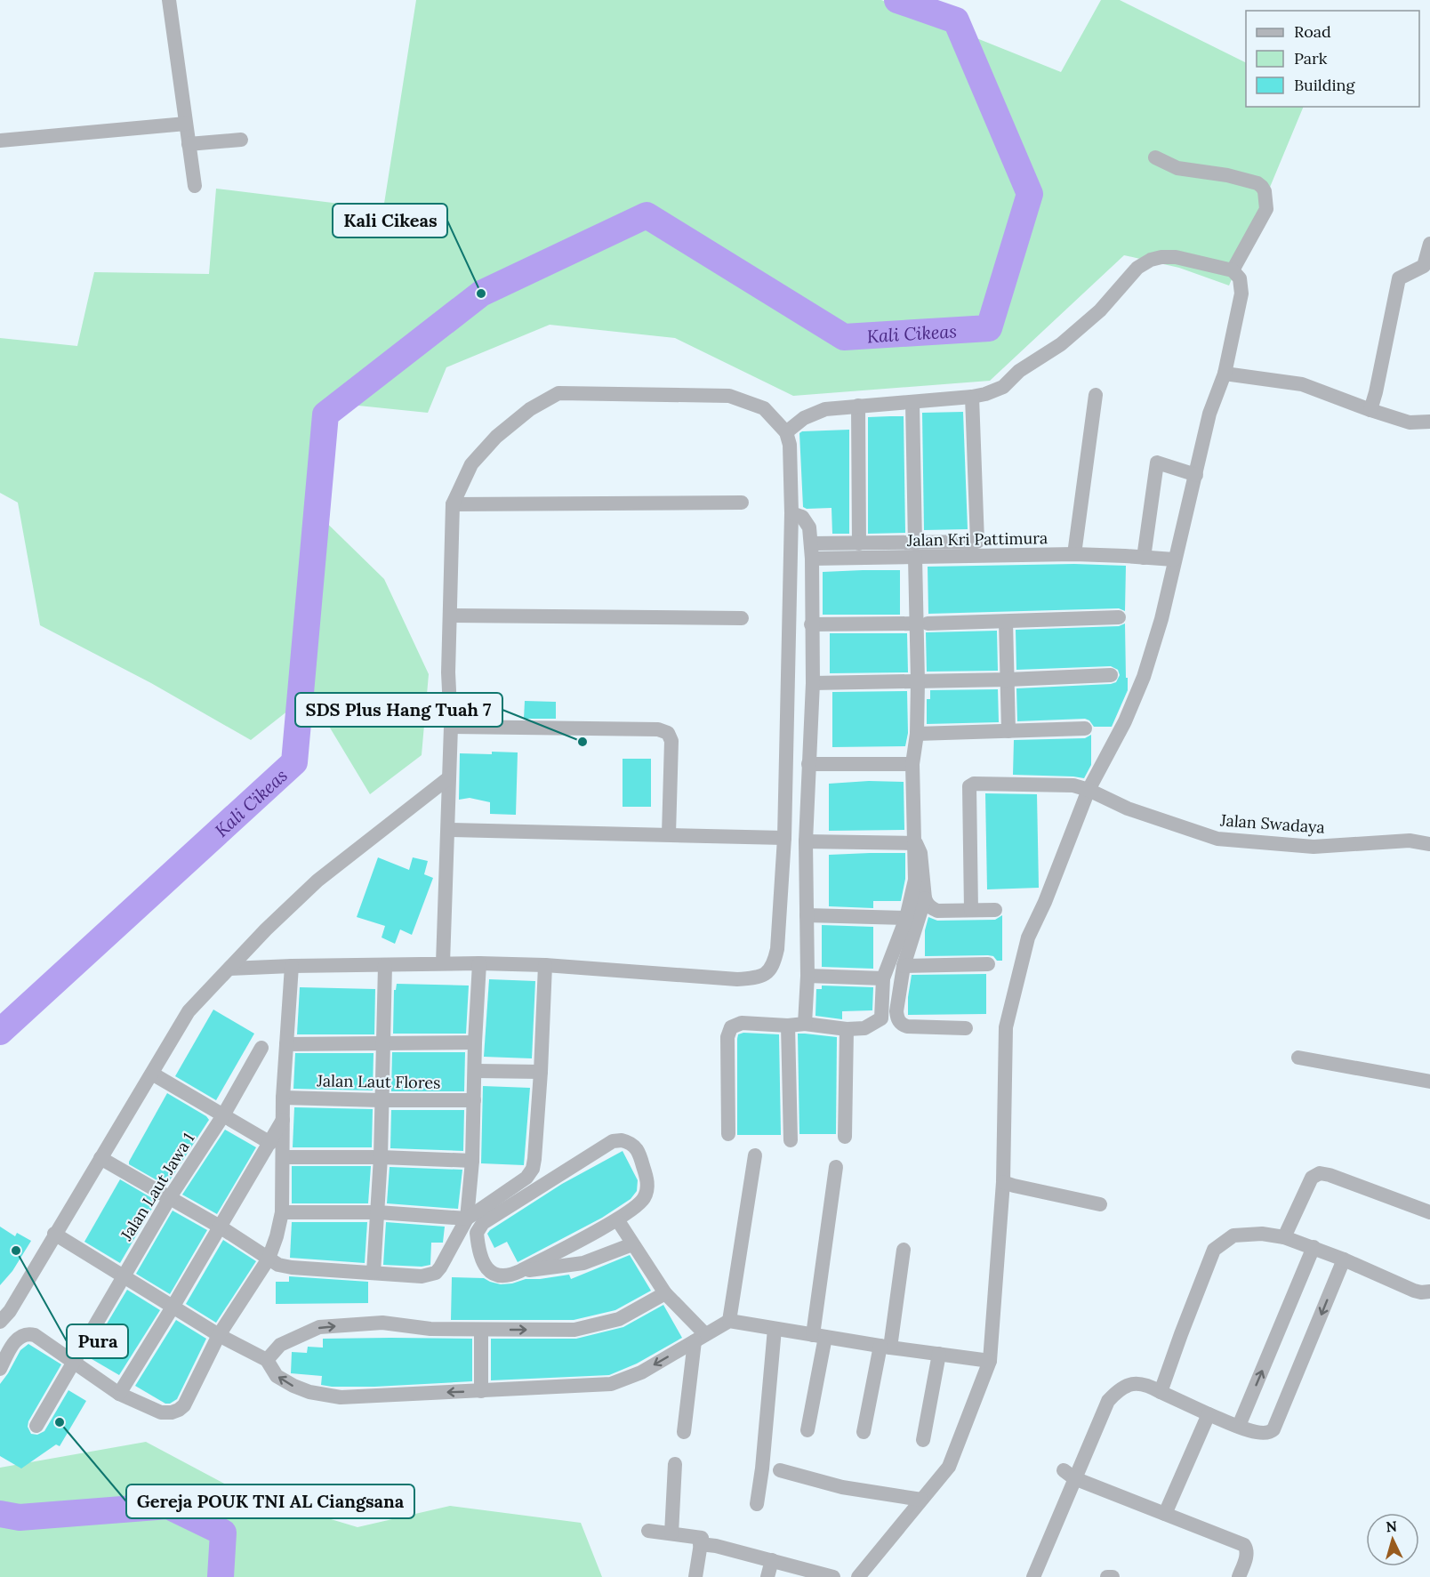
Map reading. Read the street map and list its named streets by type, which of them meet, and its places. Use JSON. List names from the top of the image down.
{
  "streets": {
    "street": [
      "Jalan Kri Pattimura",
      "Jalan Swadaya",
      "Jalan Laut Flores",
      "Jalan Laut Jawa 1"
    ]
  },
  "water": ["Kali Cikeas"],
  "places": [
    "Kali Cikeas",
    "SDS Plus Hang Tuah 7",
    "Pura",
    "Gereja POUK TNI AL Ciangsana"
  ],
  "legend": ["Road", "Park", "Building"],
  "north": "top"
}
